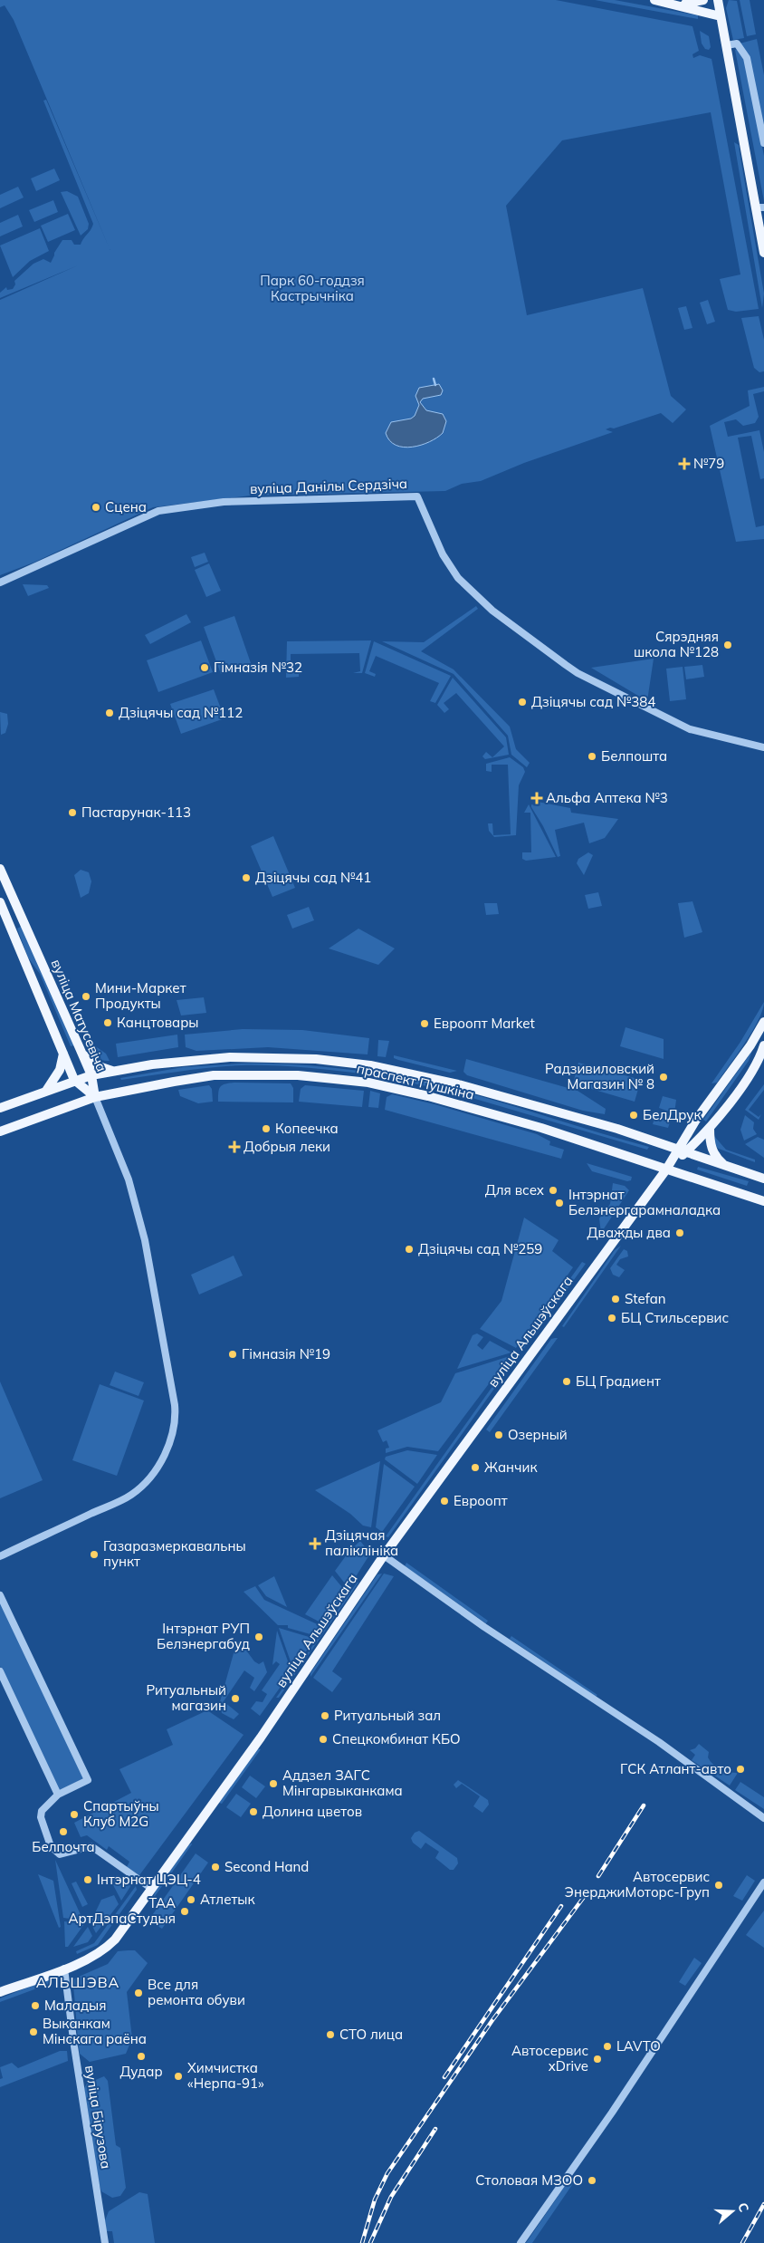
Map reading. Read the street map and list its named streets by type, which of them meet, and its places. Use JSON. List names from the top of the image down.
{
  "streets": {
    "main road": ["вуліца Матусевіча", "праспект Пушкіна", "вуліца Альшэўскага"],
    "street": ["вуліца Данілы Сердзіча", "вуліца Бірузова"]
  },
  "crossings": [
    ["вуліца Матусевіча", "праспект Пушкіна"],
    ["праспект Пушкіна", "вуліца Альшэўскага"],
    ["вуліца Альшэўскага", "вуліца Бірузова"]
  ],
  "districts": ["АЛЬШЭВА"],
  "parks": ["Парк 60-годдзя Кастрычніка"],
  "places": {
    "health": [
      "№79",
      "Альфа Аптека №3",
      "Добрыя леки",
      "Дзіцячая паліклініка"
    ],
    "other": [
      "Сцена",
      "Сярэдняя школа №128",
      "Гімназія №32",
      "Дзіцячы сад №384",
      "Дзіцячы сад №112",
      "Белпошта",
      "Пастарунак-113",
      "Дзіцячы сад №41",
      "Мини-Маркет Продукты",
      "Канцтовары",
      "Евроопт Market",
      "Радзивиловский Магазин № 8",
      "БелДрук",
      "Копеечка",
      "Для всех",
      "Інтэрнат Белэнергарамналадка",
      "Дважды два",
      "Дзіцячы сад №259",
      "Stefan",
      "БЦ Стильсервис",
      "Гімназія №19",
      "БЦ Градиент",
      "Озерный",
      "Жанчик",
      "Евроопт",
      "Газаразмеркавальны пункт",
      "Інтэрнат РУП Белэнергабуд",
      "Ритуальный магазин",
      "Ритуальный зал",
      "Спецкомбинат КБО",
      "ГСК Атлант-авто",
      "Аддзел ЗАГС Мінгарвыканкама",
      "Долина цветов",
      "Спартыўны Клуб M2G",
      "Белпочта",
      "Second Hand",
      "Інтэрнат ЦЭЦ-4",
      "Автосервис ЭнерджиМоторс-Груп",
      "Атлетык",
      "ТАА АртДэпаСтудыя",
      "Все для ремонта обуви",
      "Маладыя",
      "Выканкам Мінскага раёна",
      "СТО лица",
      "LAVTO",
      "Дудар",
      "Автосервис xDrive",
      "Химчистка «Нерпа-91»",
      "Столовая МЗОО"
    ]
  },
  "north": "right"
}
